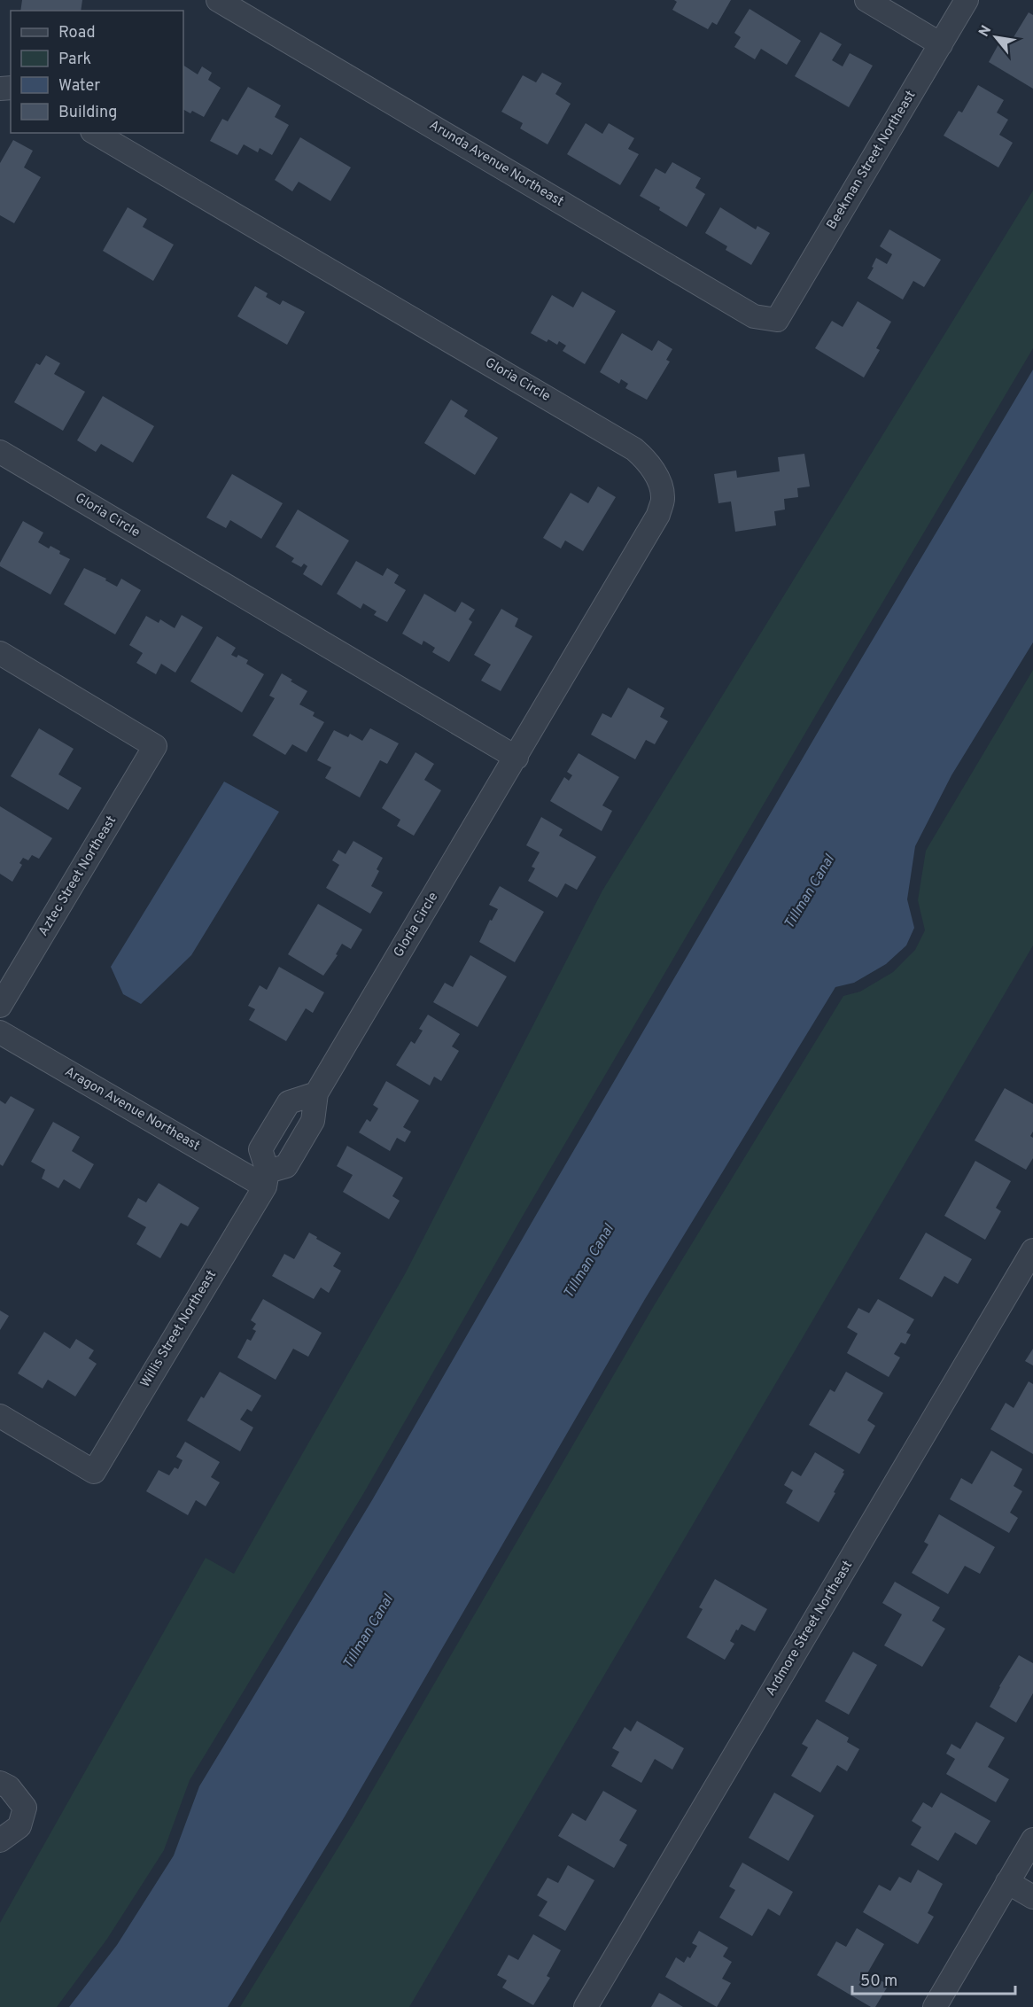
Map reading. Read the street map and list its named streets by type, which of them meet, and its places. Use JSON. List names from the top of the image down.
{
  "streets": {
    "street": [
      "Beekman Street Northeast",
      "Arunda Avenue Northeast",
      "Gloria Circle",
      "Aztec Street Northeast",
      "Aragon Avenue Northeast",
      "Willis Street Northeast",
      "Ardmore Street Northeast"
    ]
  },
  "crossings": [
    ["Beekman Street Northeast", "Arunda Avenue Northeast"],
    ["Gloria Circle", "Aragon Avenue Northeast"],
    ["Gloria Circle", "Willis Street Northeast"],
    ["Aragon Avenue Northeast", "Willis Street Northeast"]
  ],
  "water": ["Tillman Canal"],
  "legend": [
    "Road",
    "Park",
    "Water",
    "Building"
  ],
  "scale_bar": "50 m",
  "north": "top left"
}
